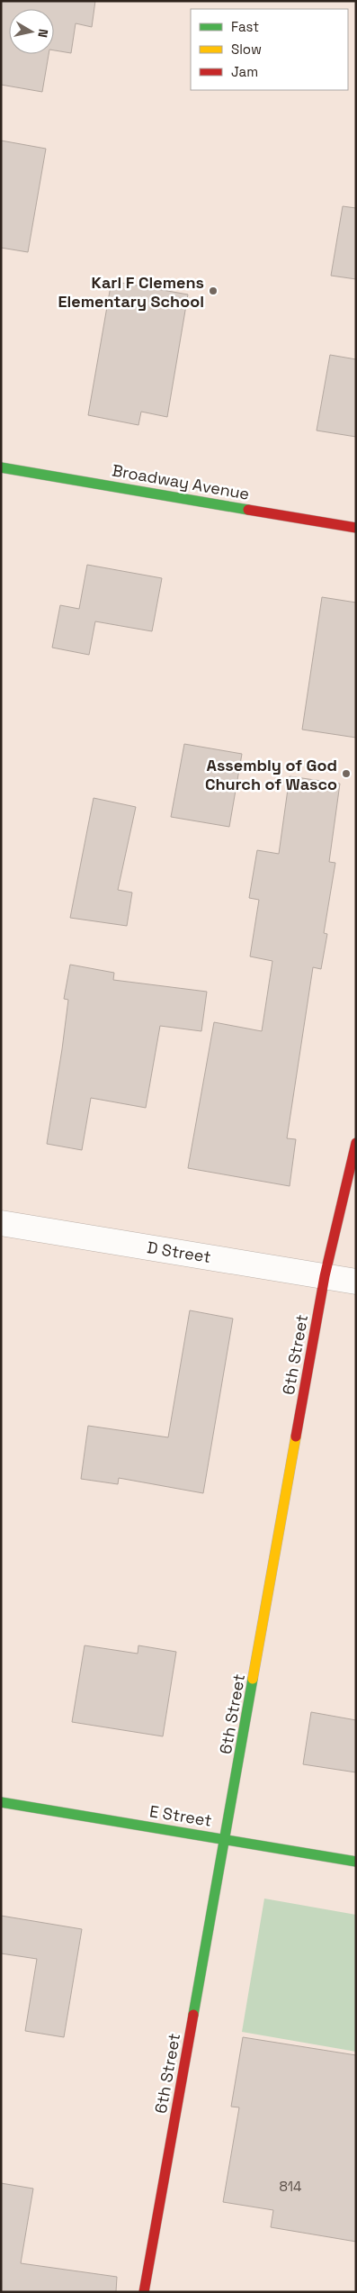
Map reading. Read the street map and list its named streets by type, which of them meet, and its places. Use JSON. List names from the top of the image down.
{
  "streets": {
    "street": [
      "Broadway Avenue",
      "D Street",
      "6th Street",
      "E Street"
    ]
  },
  "crossings": [
    ["D Street", "6th Street"],
    ["6th Street", "E Street"]
  ],
  "places": ["Karl F Clemens Elementary School", "Assembly of God Church of Wasco"],
  "house_numbers": ["814"],
  "legend": ["Fast", "Slow", "Jam"],
  "north": "right"
}
